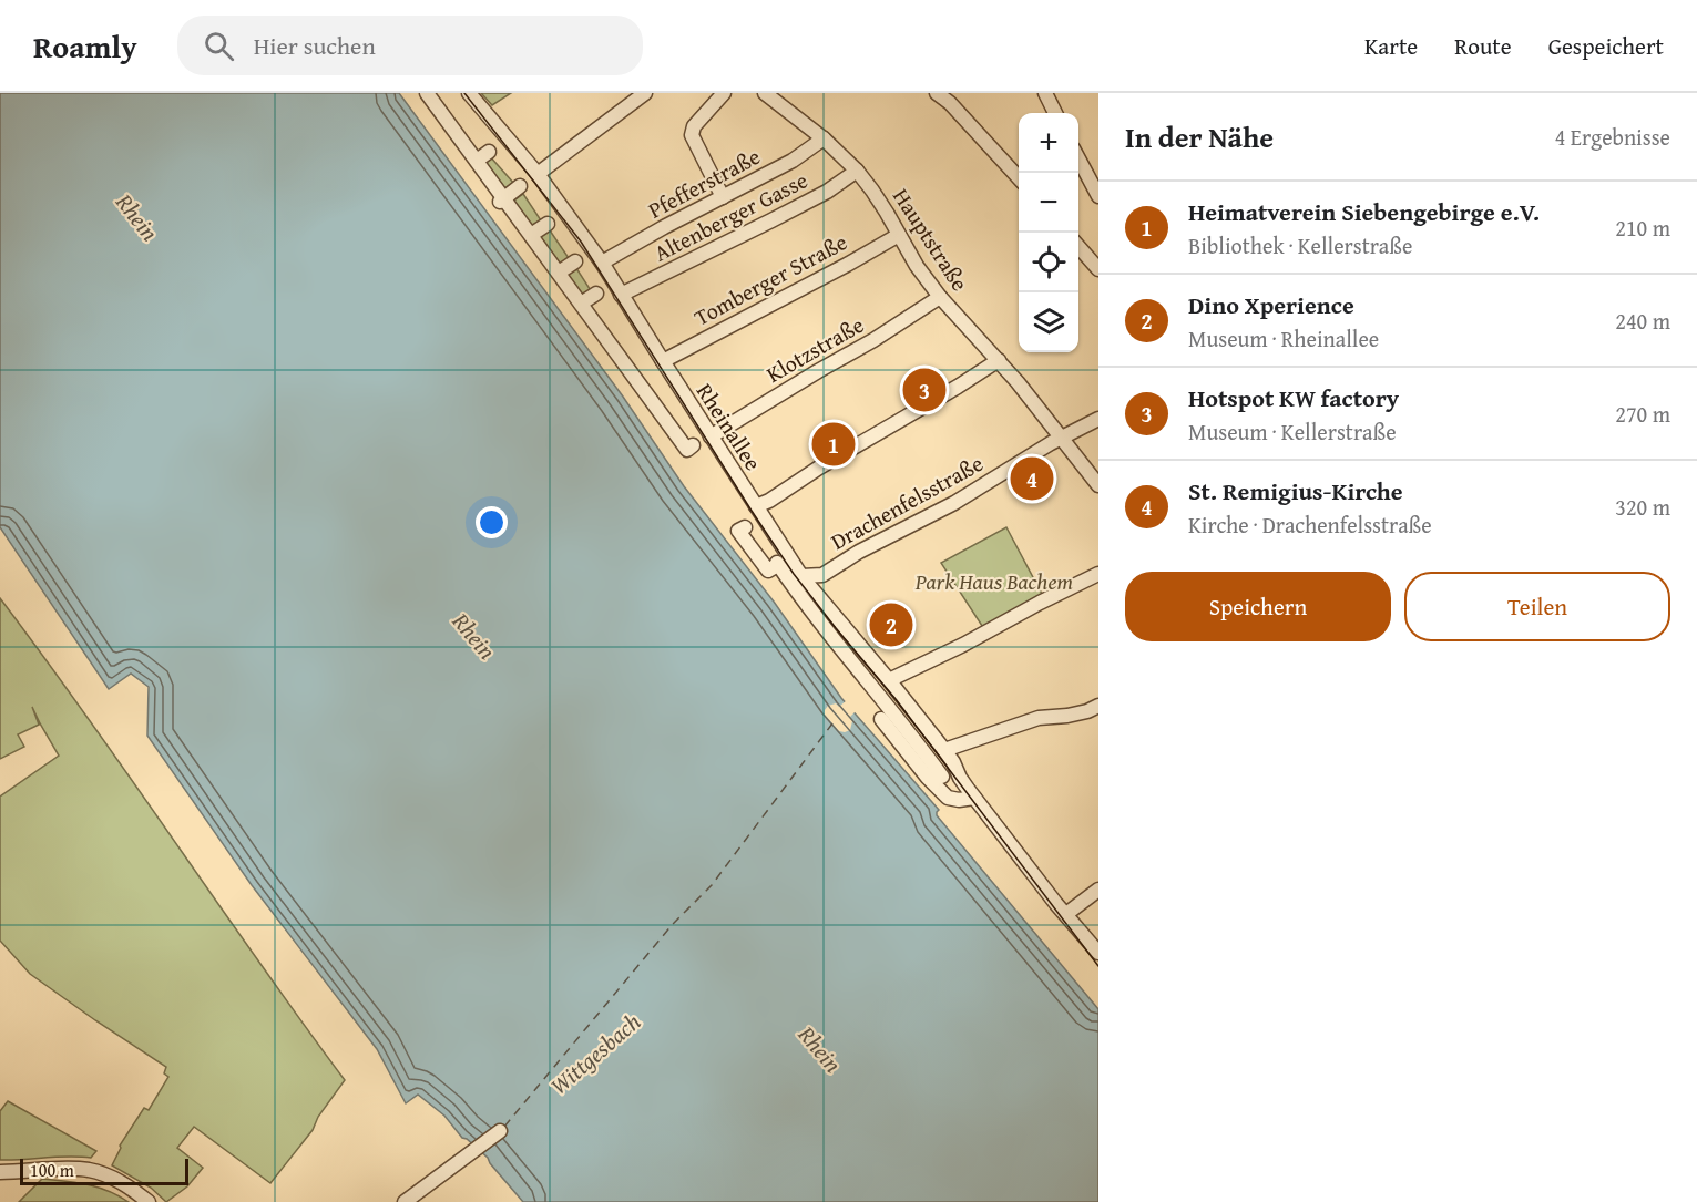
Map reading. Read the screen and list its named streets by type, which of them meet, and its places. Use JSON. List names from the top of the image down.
{
  "streets": {
    "street": [
      "Pfefferstraße",
      "Altenberger Gasse",
      "Hauptstraße",
      "Tomberger Straße",
      "Klotzstraße",
      "Rheinallee",
      "Drachenfelsstraße"
    ]
  },
  "crossings": [
    ["Pfefferstraße", "Hauptstraße"],
    ["Pfefferstraße", "Rheinallee"],
    ["Altenberger Gasse", "Hauptstraße"],
    ["Altenberger Gasse", "Rheinallee"],
    ["Hauptstraße", "Tomberger Straße"],
    ["Hauptstraße", "Klotzstraße"],
    ["Hauptstraße", "Drachenfelsstraße"],
    ["Tomberger Straße", "Rheinallee"],
    ["Klotzstraße", "Rheinallee"],
    ["Rheinallee", "Drachenfelsstraße"]
  ],
  "water": ["Rhein", "Wittgesbach"],
  "parks": ["Park Haus Bachem"],
  "scale_bar": "100 m",
  "page": {
    "header": "Roamly",
    "search": "Hier suchen",
    "nav": ["Karte", "Route", "Gespeichert"],
    "heading": ["In der Nähe", "4 Ergebnisse"],
    "map_buttons": ["+", "−"],
    "list": [
      {
        "mark": "1",
        "name": "Heimatverein Siebengebirge e.V.",
        "note": "Bibliothek · Kellerstraße",
        "value": "210 m"
      },
      {
        "mark": "2",
        "name": "Dino Xperience",
        "note": "Museum · Rheinallee",
        "value": "240 m"
      },
      {
        "mark": "3",
        "name": "Hotspot KW factory",
        "note": "Museum · Kellerstraße",
        "value": "270 m"
      },
      {
        "mark": "4",
        "name": "St. Remigius-Kirche",
        "note": "Kirche · Drachenfelsstraße",
        "value": "320 m"
      }
    ],
    "pins": [
      "3",
      "1",
      "4",
      "2"
    ],
    "buttons": ["Speichern", "Teilen"],
    "scale": "100 m"
  }
}
